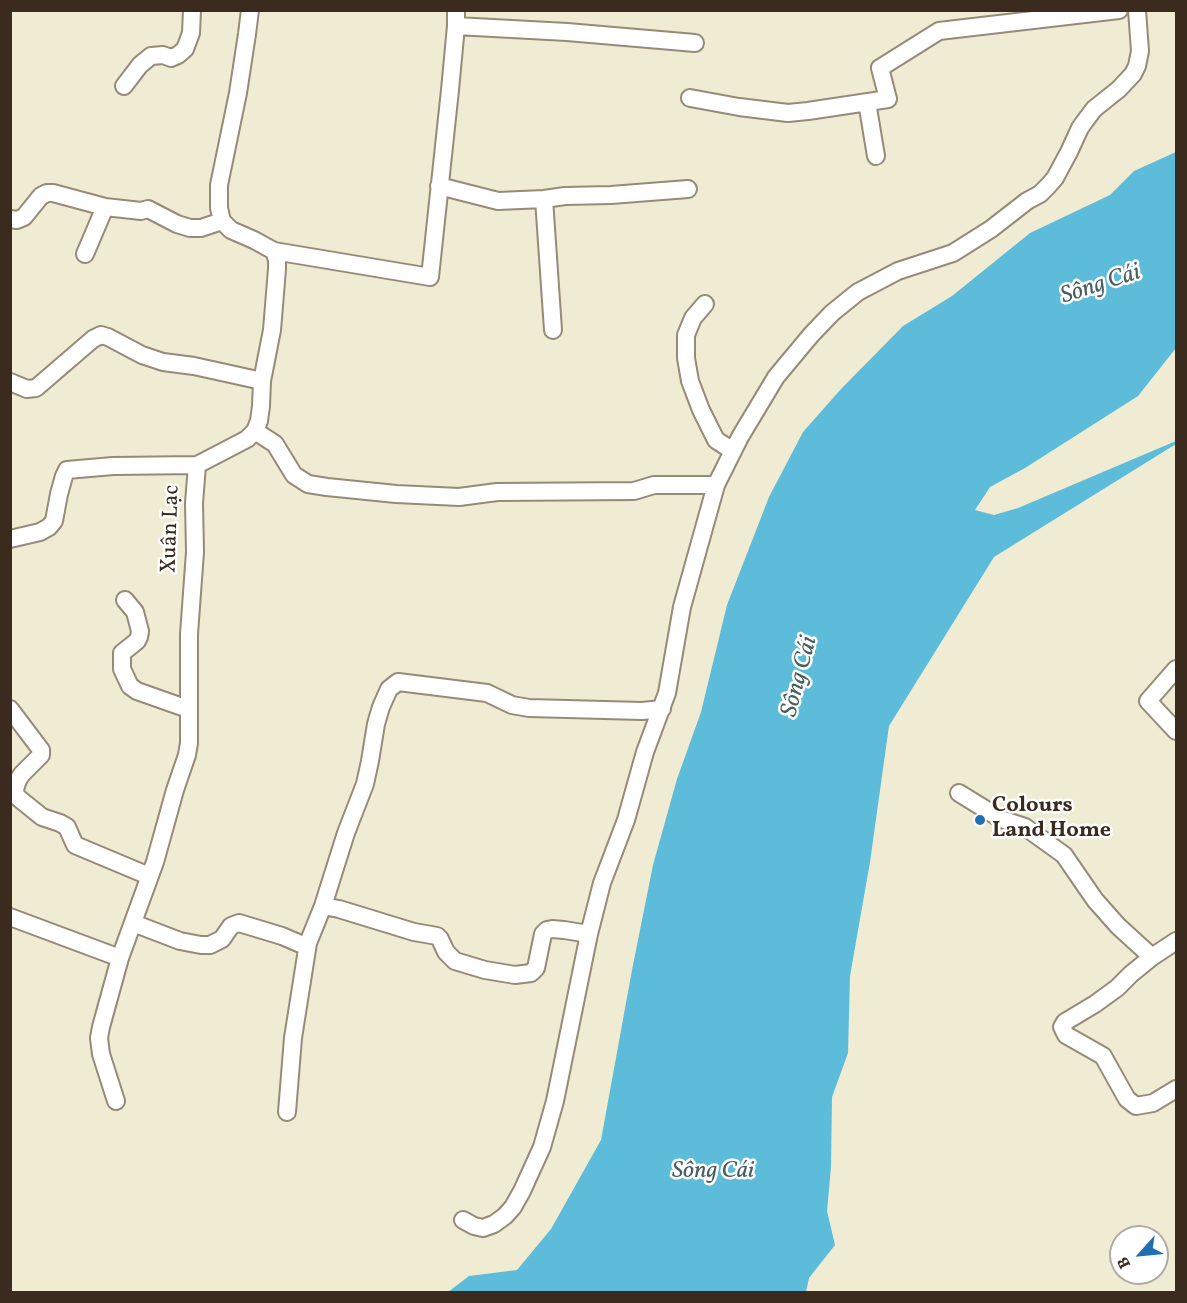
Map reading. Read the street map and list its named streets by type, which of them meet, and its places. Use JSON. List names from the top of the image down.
{
  "streets": {
    "street": ["Xuân Lạc"]
  },
  "water": ["Sông Cái"],
  "places": ["Colours Land Home"],
  "north": "bottom left"
}
